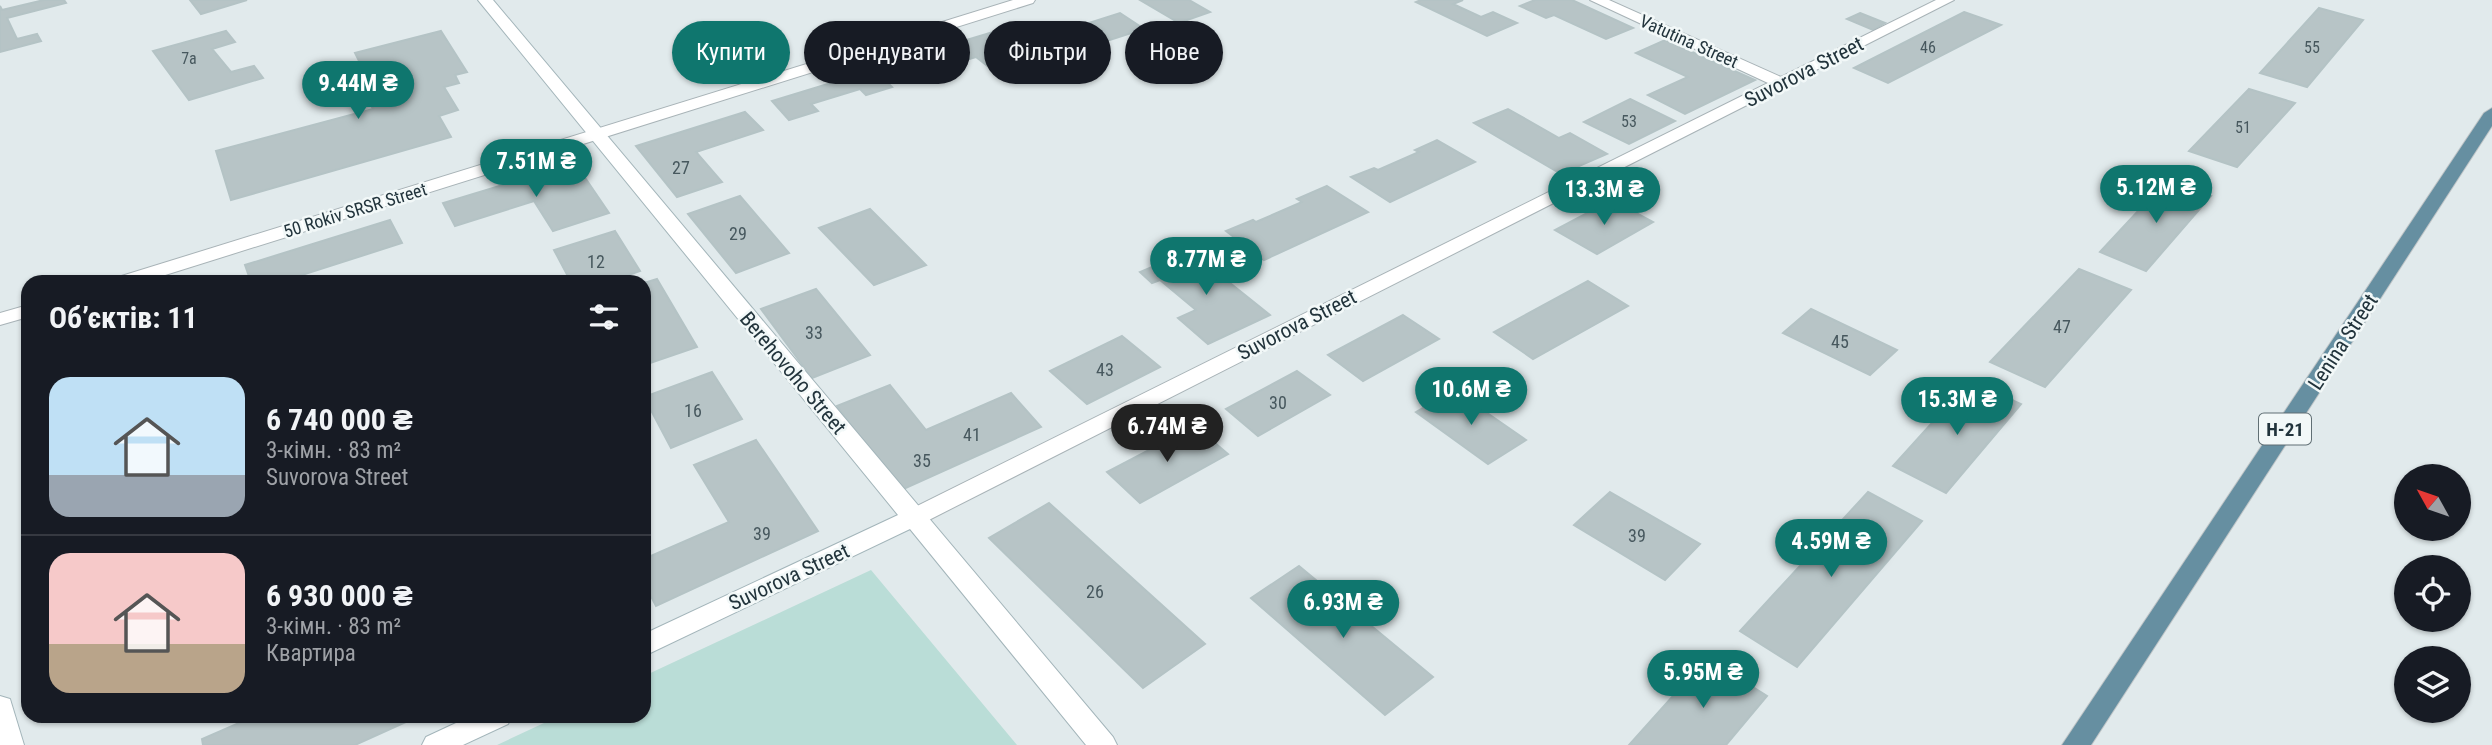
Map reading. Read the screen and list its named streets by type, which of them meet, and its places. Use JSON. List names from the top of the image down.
{
  "streets": {
    "main road": ["Lenina Street", "Н-21"],
    "street": [
      "Vatutina Street",
      "Suvorova Street",
      "50 Rokiv SRSR Street",
      "Berehovoho Street"
    ]
  },
  "crossings": [
    ["Vatutina Street", "Suvorova Street"],
    ["Suvorova Street", "Berehovoho Street"],
    ["50 Rokiv SRSR Street", "Berehovoho Street"]
  ],
  "house_numbers": [
    "46",
    "55",
    "7а",
    "53",
    "51",
    "27",
    "29",
    "12",
    "47",
    "33",
    "45",
    "43",
    "30",
    "16",
    "41",
    "35",
    "39",
    "39",
    "26"
  ],
  "north": "top left",
  "page": {
    "chip": [
      "Купити",
      "Орендувати",
      "Фільтри",
      "Нове"
    ],
    "price": [
      "9.44M ₴",
      "7.51M ₴",
      "5.12M ₴",
      "13.3M ₴",
      "8.77M ₴",
      "10.6M ₴",
      "15.3M ₴",
      "6.74M ₴",
      "4.59M ₴",
      "6.93M ₴",
      "5.95M ₴"
    ],
    "heading": "Об’єктів: 11",
    "list": [
      {
        "name": "6 740 000 ₴",
        "note": "3-кімн. · 83 m² · Suvorova Street"
      },
      {
        "name": "6 930 000 ₴",
        "note": "3-кімн. · 83 m² · Квартира"
      }
    ]
  }
}
